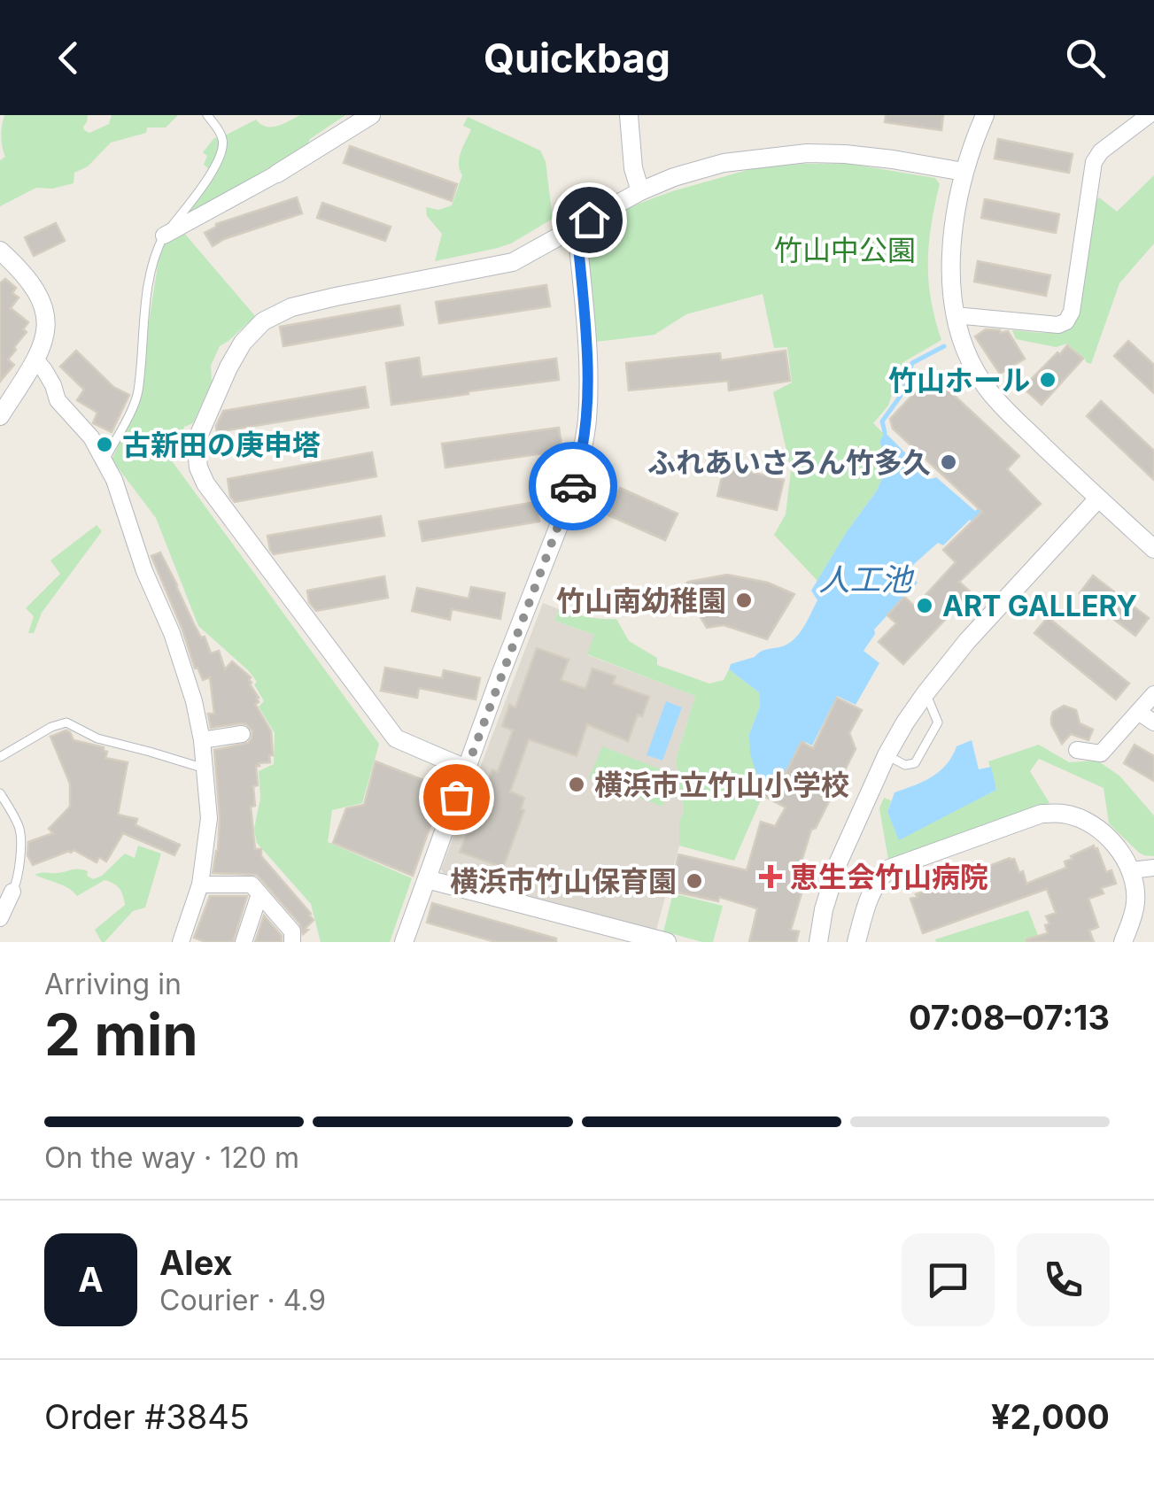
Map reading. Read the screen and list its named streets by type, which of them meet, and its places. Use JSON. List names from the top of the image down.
{
  "water": ["人工池"],
  "parks": ["竹山中公園"],
  "places": {
    "other": [
      "竹山ホール",
      "古新田の庚申塔",
      "ふれあいさろん竹多久",
      "竹山南幼稚園",
      "ART GALLERY",
      "横浜市立竹山小学校",
      "横浜市竹山保育園"
    ],
    "health": ["恵生会竹山病院"]
  },
  "page": {
    "header": "Quickbag",
    "heading": ["2 min", "Arriving in", "07:08–07:13"],
    "panel": [
      "Alex",
      "Courier · 4.9",
      "Order #3845",
      "¥2,000"
    ],
    "bar": "On the way · 120 m",
    "round": "A"
  }
}
